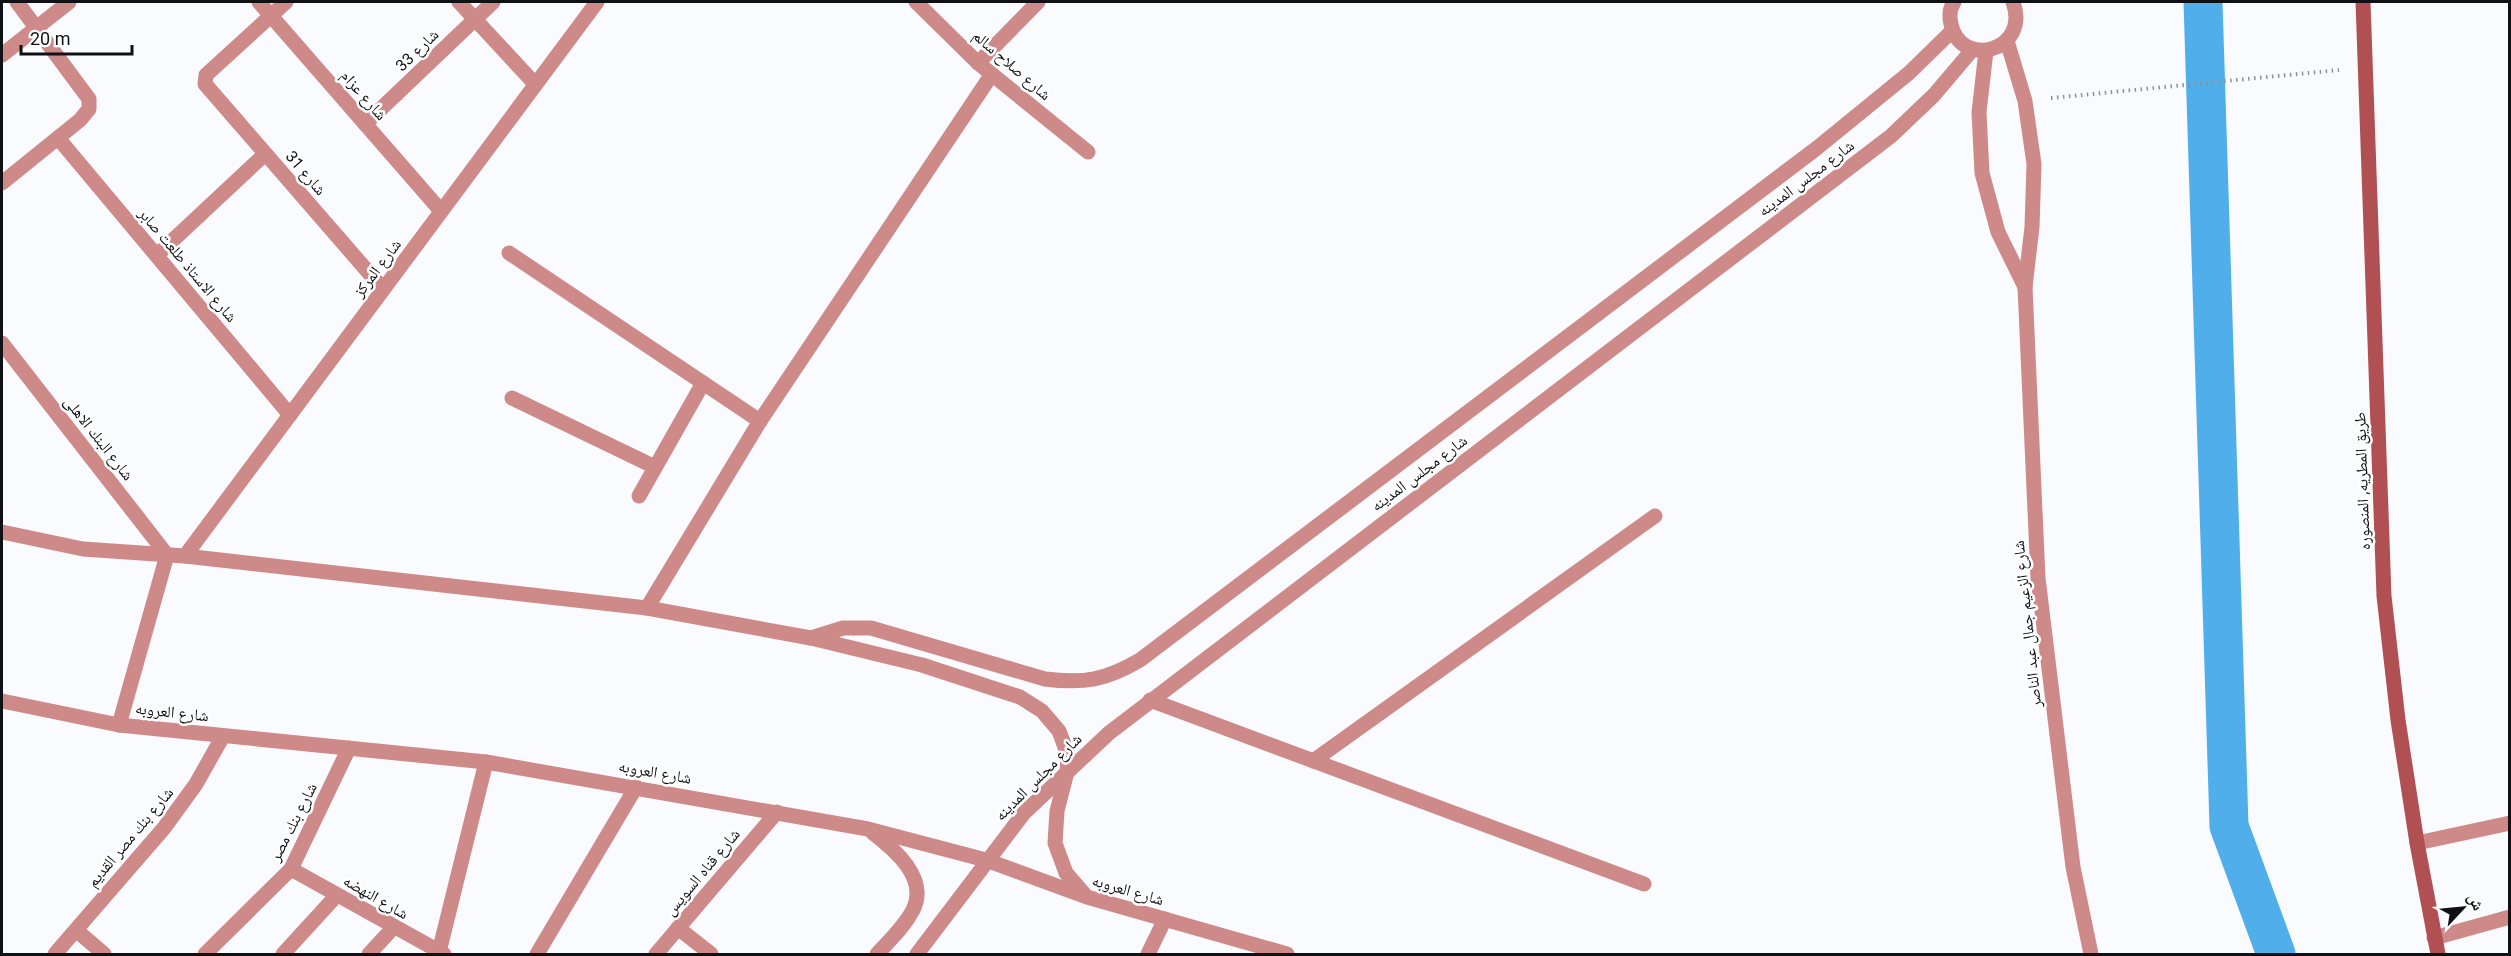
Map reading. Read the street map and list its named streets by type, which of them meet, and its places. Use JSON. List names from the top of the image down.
{
  "streets": {
    "main road": ["طريق المطريه, المنصوره"],
    "street": [
      "شارع 33",
      "شارع صلاح سالم",
      "شارع عزام",
      "شارع 31",
      "شارع مجلس المدينه",
      "شارع الاستاذ طلعت صابر",
      "شارع المركز",
      "شارع البنك الاهلى",
      "شارع الزعيم جمال عبد الناصر",
      "شارع العروبه",
      "شارع بنك مصر",
      "شارع بنك مصر القديم",
      "شارع قناه السويس",
      "شارع النهضه"
    ]
  },
  "crossings": [
    ["شارع 33", "شارع عزام"],
    ["شارع عزام", "شارع 31"],
    ["شارع عزام", "شارع المركز"],
    ["شارع 31", "شارع المركز"],
    ["شارع مجلس المدينه", "شارع الزعيم جمال عبد الناصر"],
    ["شارع مجلس المدينه", "شارع العروبه"],
    ["شارع الاستاذ طلعت صابر", "شارع المركز"],
    ["شارع العروبه", "شارع بنك مصر"],
    ["شارع العروبه", "شارع بنك مصر القديم"],
    ["شارع العروبه", "شارع قناه السويس"],
    ["شارع بنك مصر", "شارع النهضه"]
  ],
  "scale_bar": "20 m",
  "north": "top right"
}
